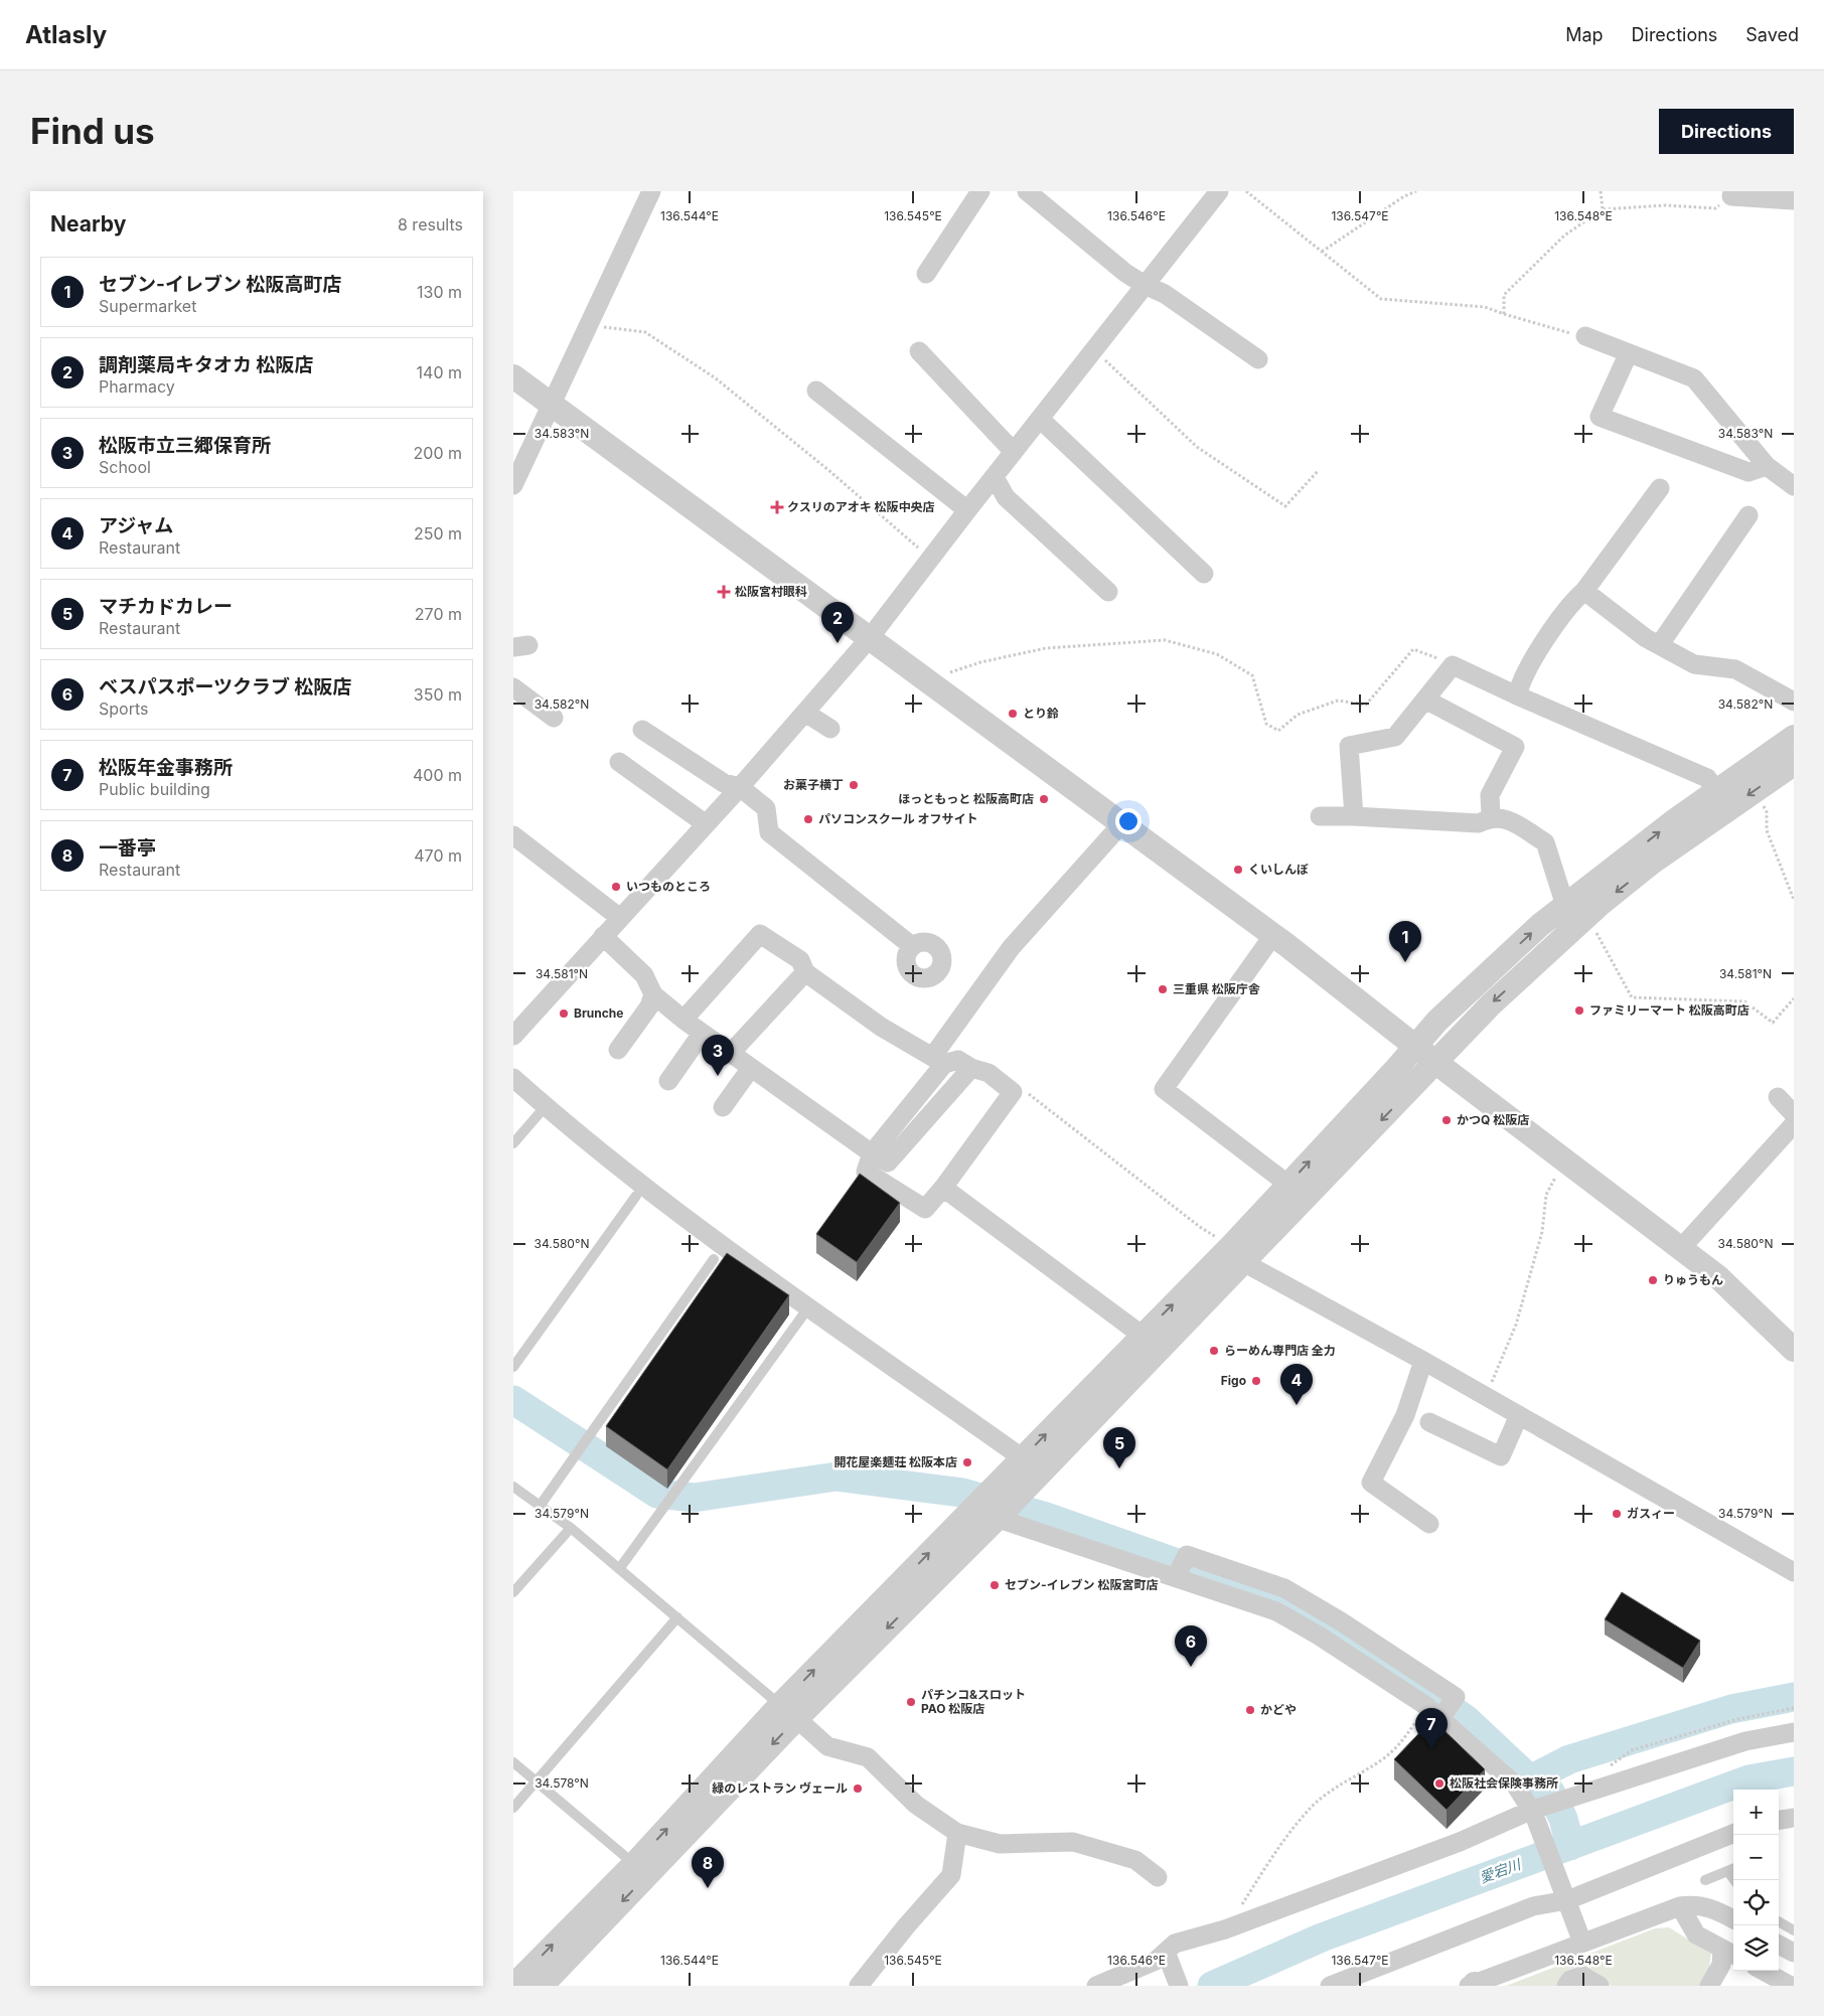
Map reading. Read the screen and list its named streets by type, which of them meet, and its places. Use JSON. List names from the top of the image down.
{
  "water": ["愛宕川"],
  "places": {
    "health": ["クスリのアオキ 松阪中央店", "松阪宮村眼科"],
    "other": [
      "とり鈴",
      "お菓子横丁",
      "ほっともっと 松阪高町店",
      "パソコンスクール オフサイト",
      "くいしんぼ",
      "いつものところ",
      "三重県 松阪庁舎",
      "ファミリーマート 松阪高町店",
      "Brunche",
      "かつQ 松阪店",
      "りゅうもん",
      "らーめん専門店 全力",
      "Figo",
      "開花屋楽麺荘 松阪本店",
      "ガスィー",
      "セブン-イレブン 松阪宮町店",
      "パチンコ&スロット PAO 松阪店",
      "かどや",
      "松阪社会保険事務所",
      "緑のレストラン ヴェール"
    ]
  },
  "page": {
    "header": "Atlasly",
    "nav": ["Map", "Directions", "Saved"],
    "buttons": "Directions",
    "title": "Find us",
    "heading": ["Nearby", "8 results"],
    "list": [
      {
        "mark": "1",
        "name": "セブン-イレブン 松阪高町店",
        "note": "Supermarket",
        "value": "130 m"
      },
      {
        "mark": "2",
        "name": "調剤薬局キタオカ 松阪店",
        "note": "Pharmacy",
        "value": "140 m"
      },
      {
        "mark": "3",
        "name": "松阪市立三郷保育所",
        "note": "School",
        "value": "200 m"
      },
      {
        "mark": "4",
        "name": "アジャム",
        "note": "Restaurant",
        "value": "250 m"
      },
      {
        "mark": "5",
        "name": "マチカドカレー",
        "note": "Restaurant",
        "value": "270 m"
      },
      {
        "mark": "6",
        "name": "ベスパスポーツクラブ 松阪店",
        "note": "Sports",
        "value": "350 m"
      },
      {
        "mark": "7",
        "name": "松阪年金事務所",
        "note": "Public building",
        "value": "400 m"
      },
      {
        "mark": "8",
        "name": "一番亭",
        "note": "Restaurant",
        "value": "470 m"
      }
    ],
    "pins": [
      "2",
      "1",
      "3",
      "4",
      "5",
      "6",
      "7",
      "8"
    ],
    "map_buttons": ["+", "−"]
  },
  "coordinates": [
    "136.544°E",
    "136.545°E",
    "136.546°E",
    "136.547°E",
    "136.548°E",
    "34.583°N",
    "34.582°N",
    "34.581°N",
    "34.580°N",
    "34.579°N",
    "34.578°N"
  ]
}
